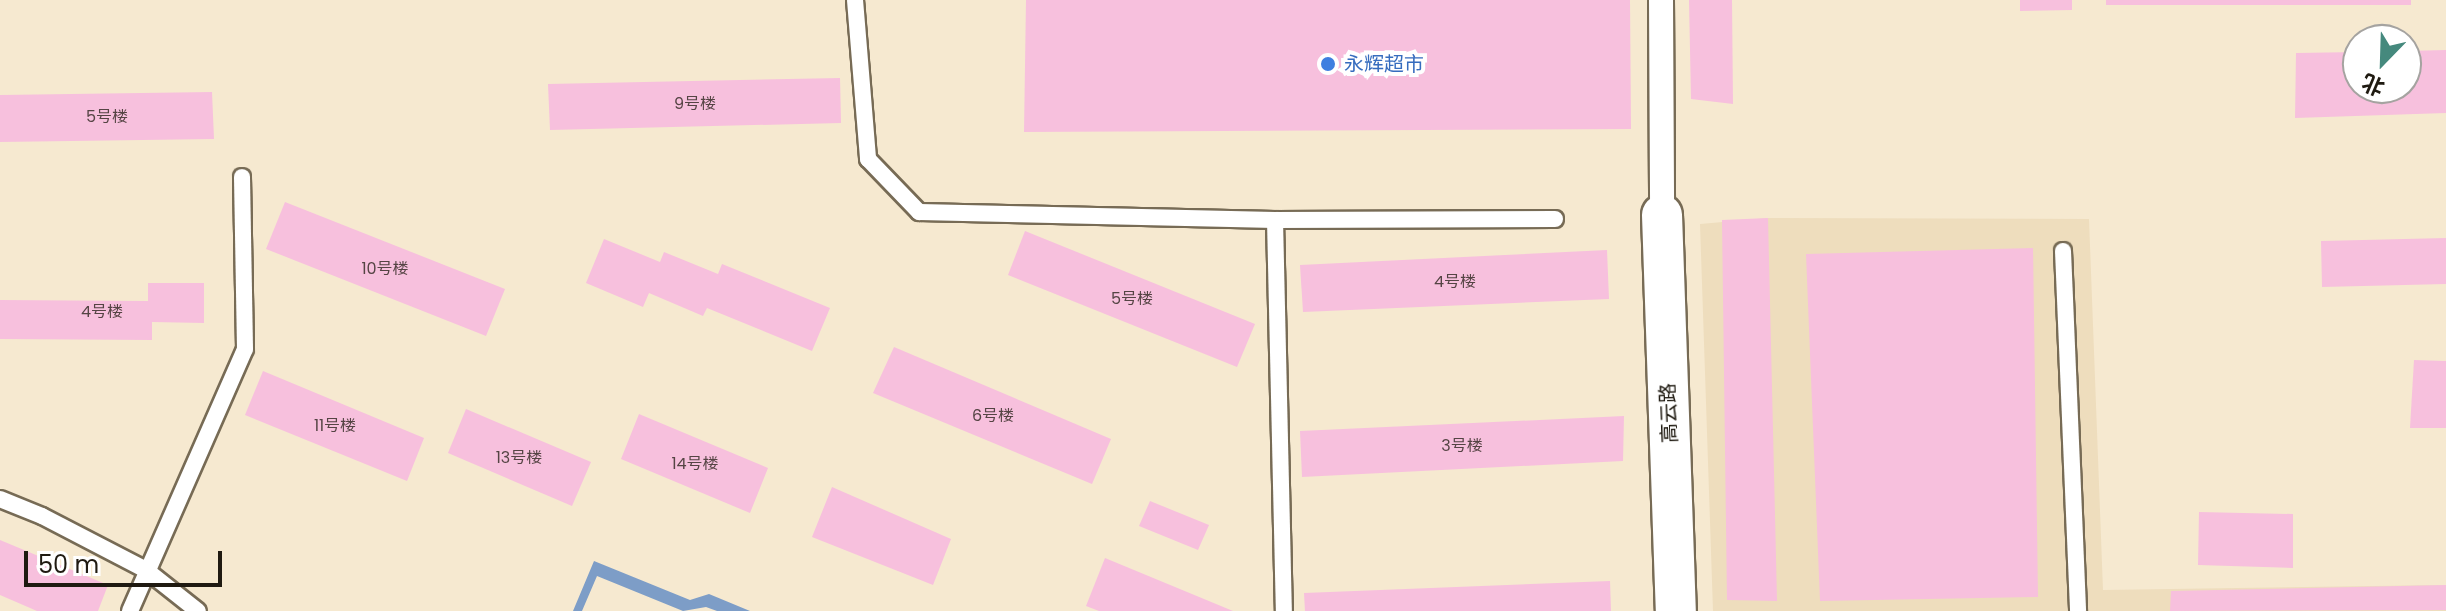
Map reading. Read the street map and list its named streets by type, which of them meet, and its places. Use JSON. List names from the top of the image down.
{
  "streets": {
    "street": ["高云路"]
  },
  "places": ["永辉超市"],
  "house_numbers": [
    "9号楼",
    "5号楼",
    "10号楼",
    "4号楼",
    "5号楼",
    "4号楼",
    "6号楼",
    "11号楼",
    "3号楼",
    "13号楼",
    "14号楼"
  ],
  "scale_bar": "50 m",
  "north": "bottom left"
}
